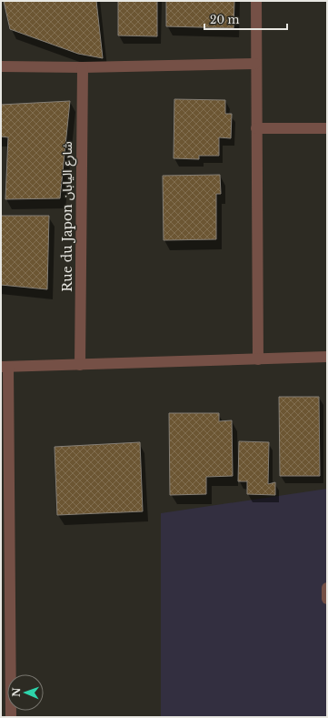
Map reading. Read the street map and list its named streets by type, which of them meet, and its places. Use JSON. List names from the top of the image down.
{
  "streets": {
    "street": ["Rue du Japon شارع اليابان"]
  },
  "scale_bar": "20 m",
  "north": "left"
}
